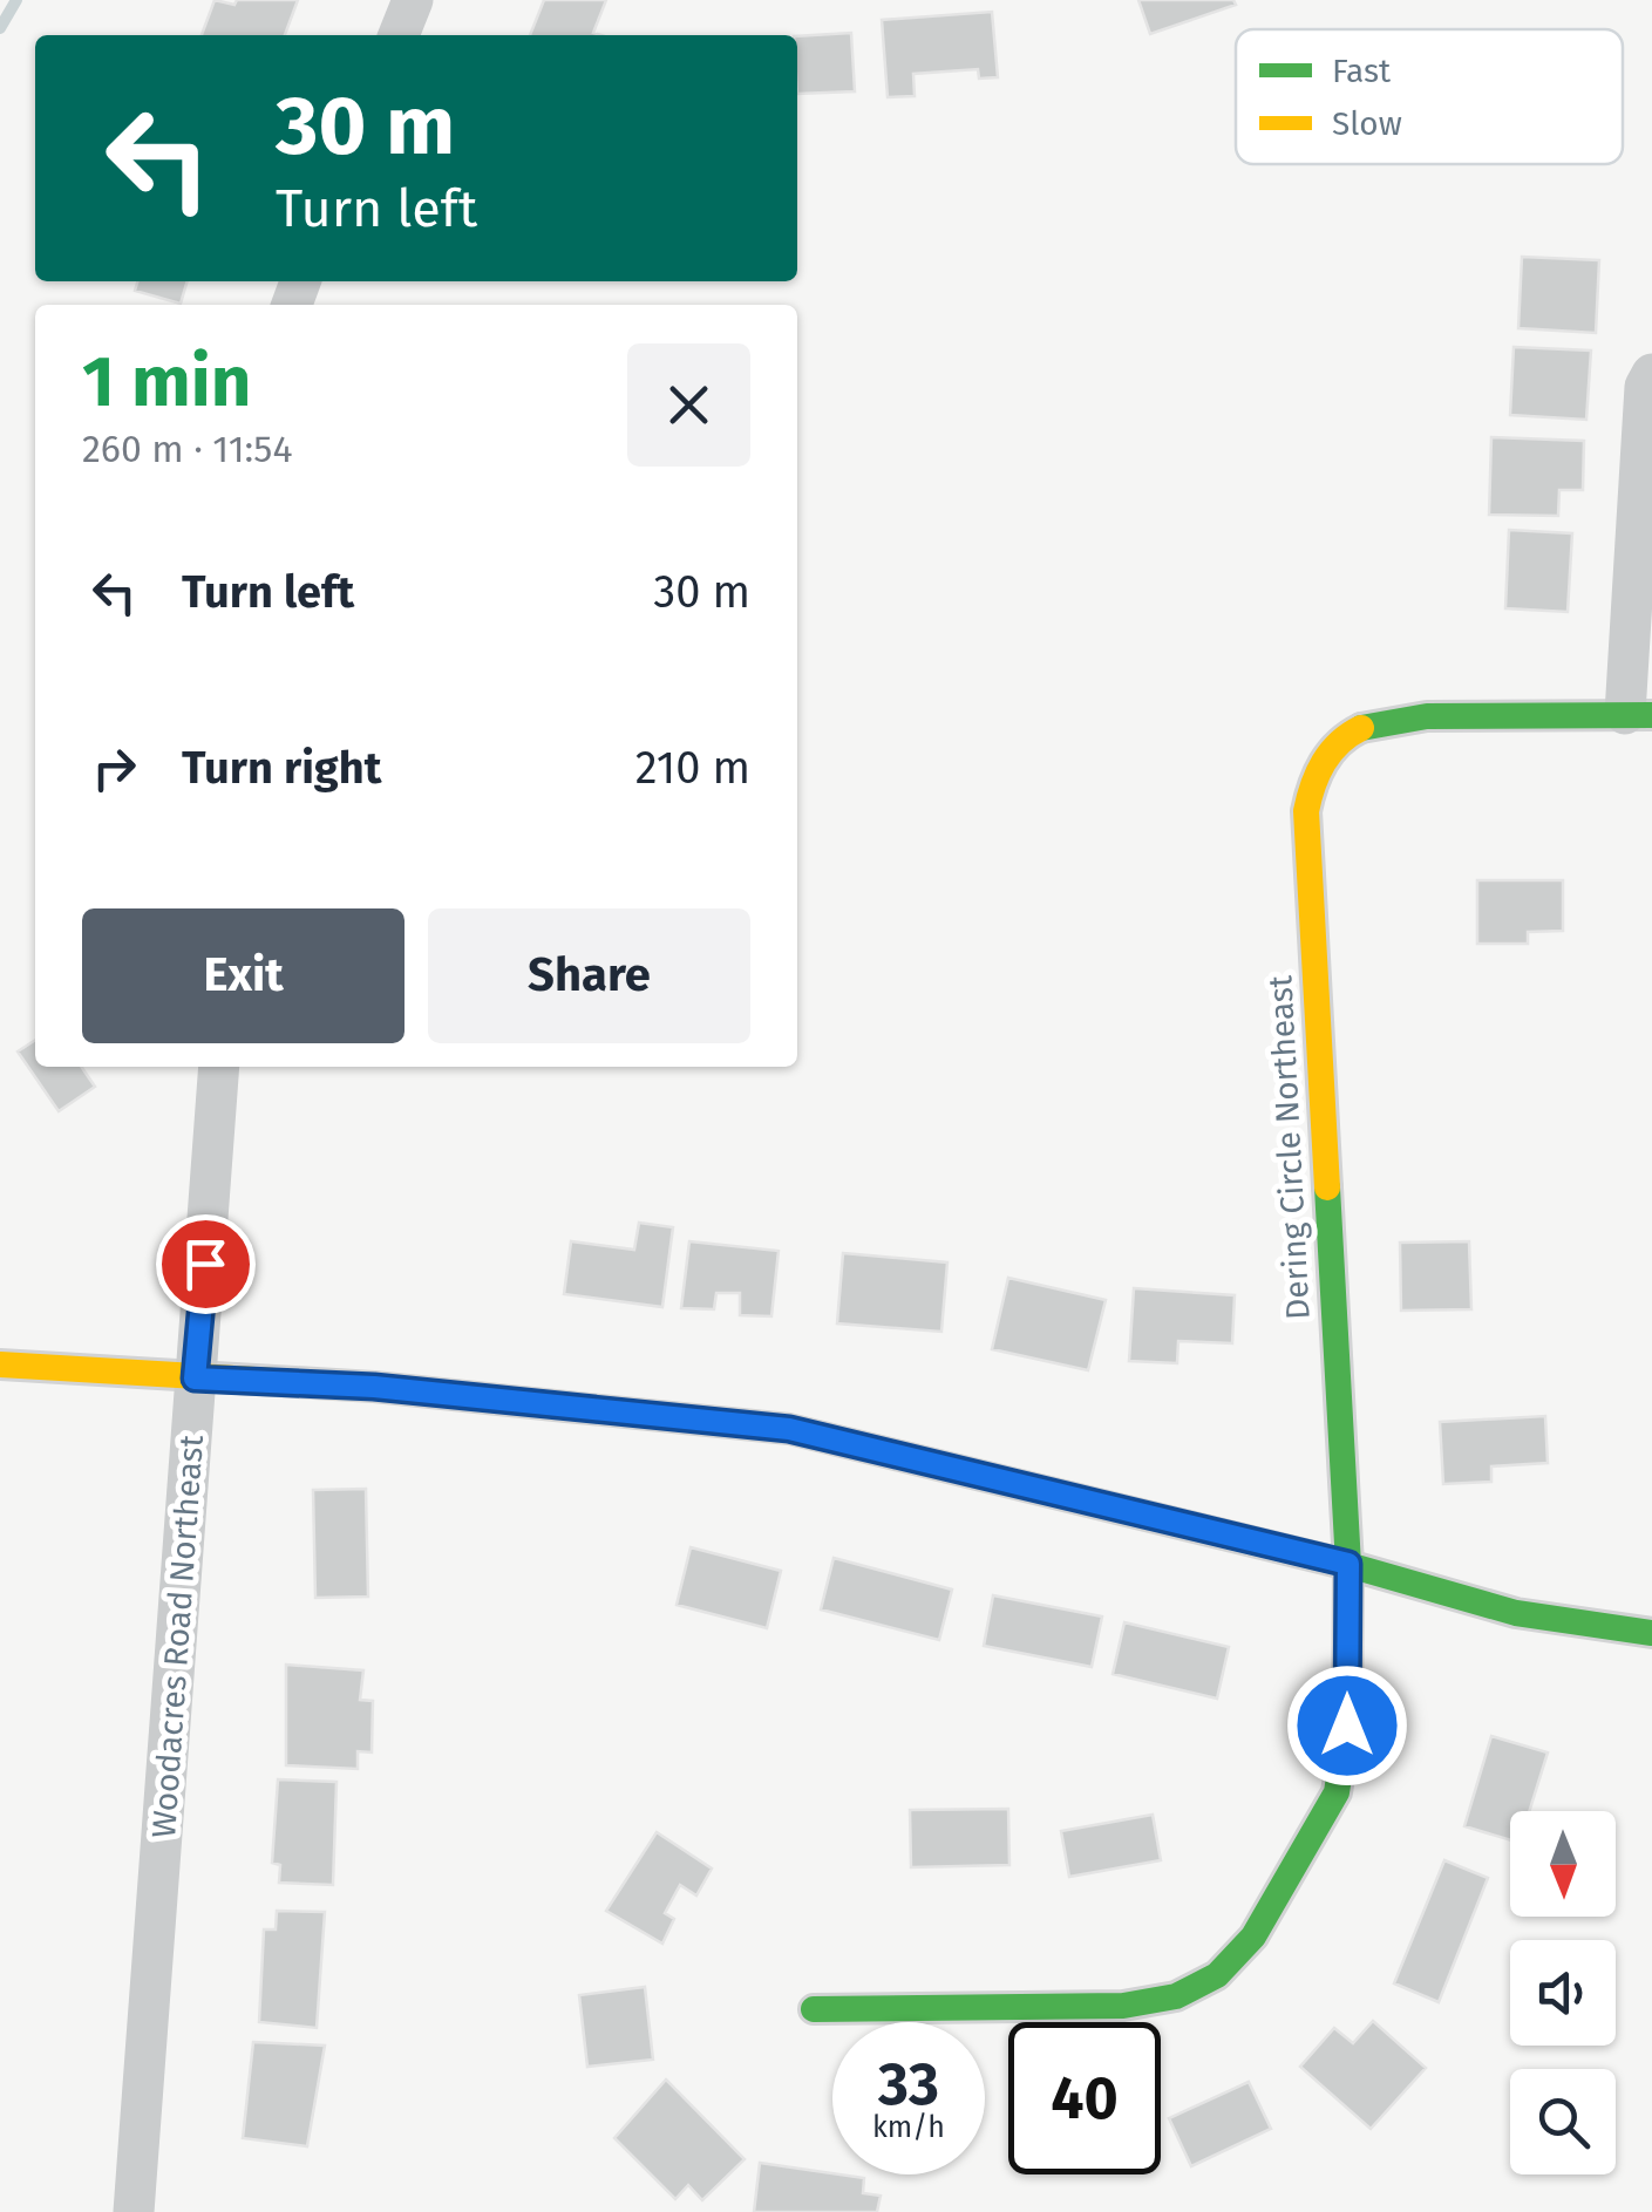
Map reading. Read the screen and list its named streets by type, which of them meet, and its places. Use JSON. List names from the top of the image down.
{
  "streets": {
    "street": ["Dering Circle Northeast", "Woodacres Road Northeast"]
  },
  "legend": ["Fast", "Slow"],
  "north": "bottom",
  "page": {
    "turn": ["30 m", "Turn left"],
    "heading": ["1 min", "260 m · 11:54"],
    "list": [
      {
        "name": "Turn left",
        "value": "30 m"
      },
      {
        "name": "Turn right",
        "value": "210 m"
      }
    ],
    "buttons": ["Exit", "Share"],
    "speed": "33 km/h",
    "limit": "40"
  }
}
